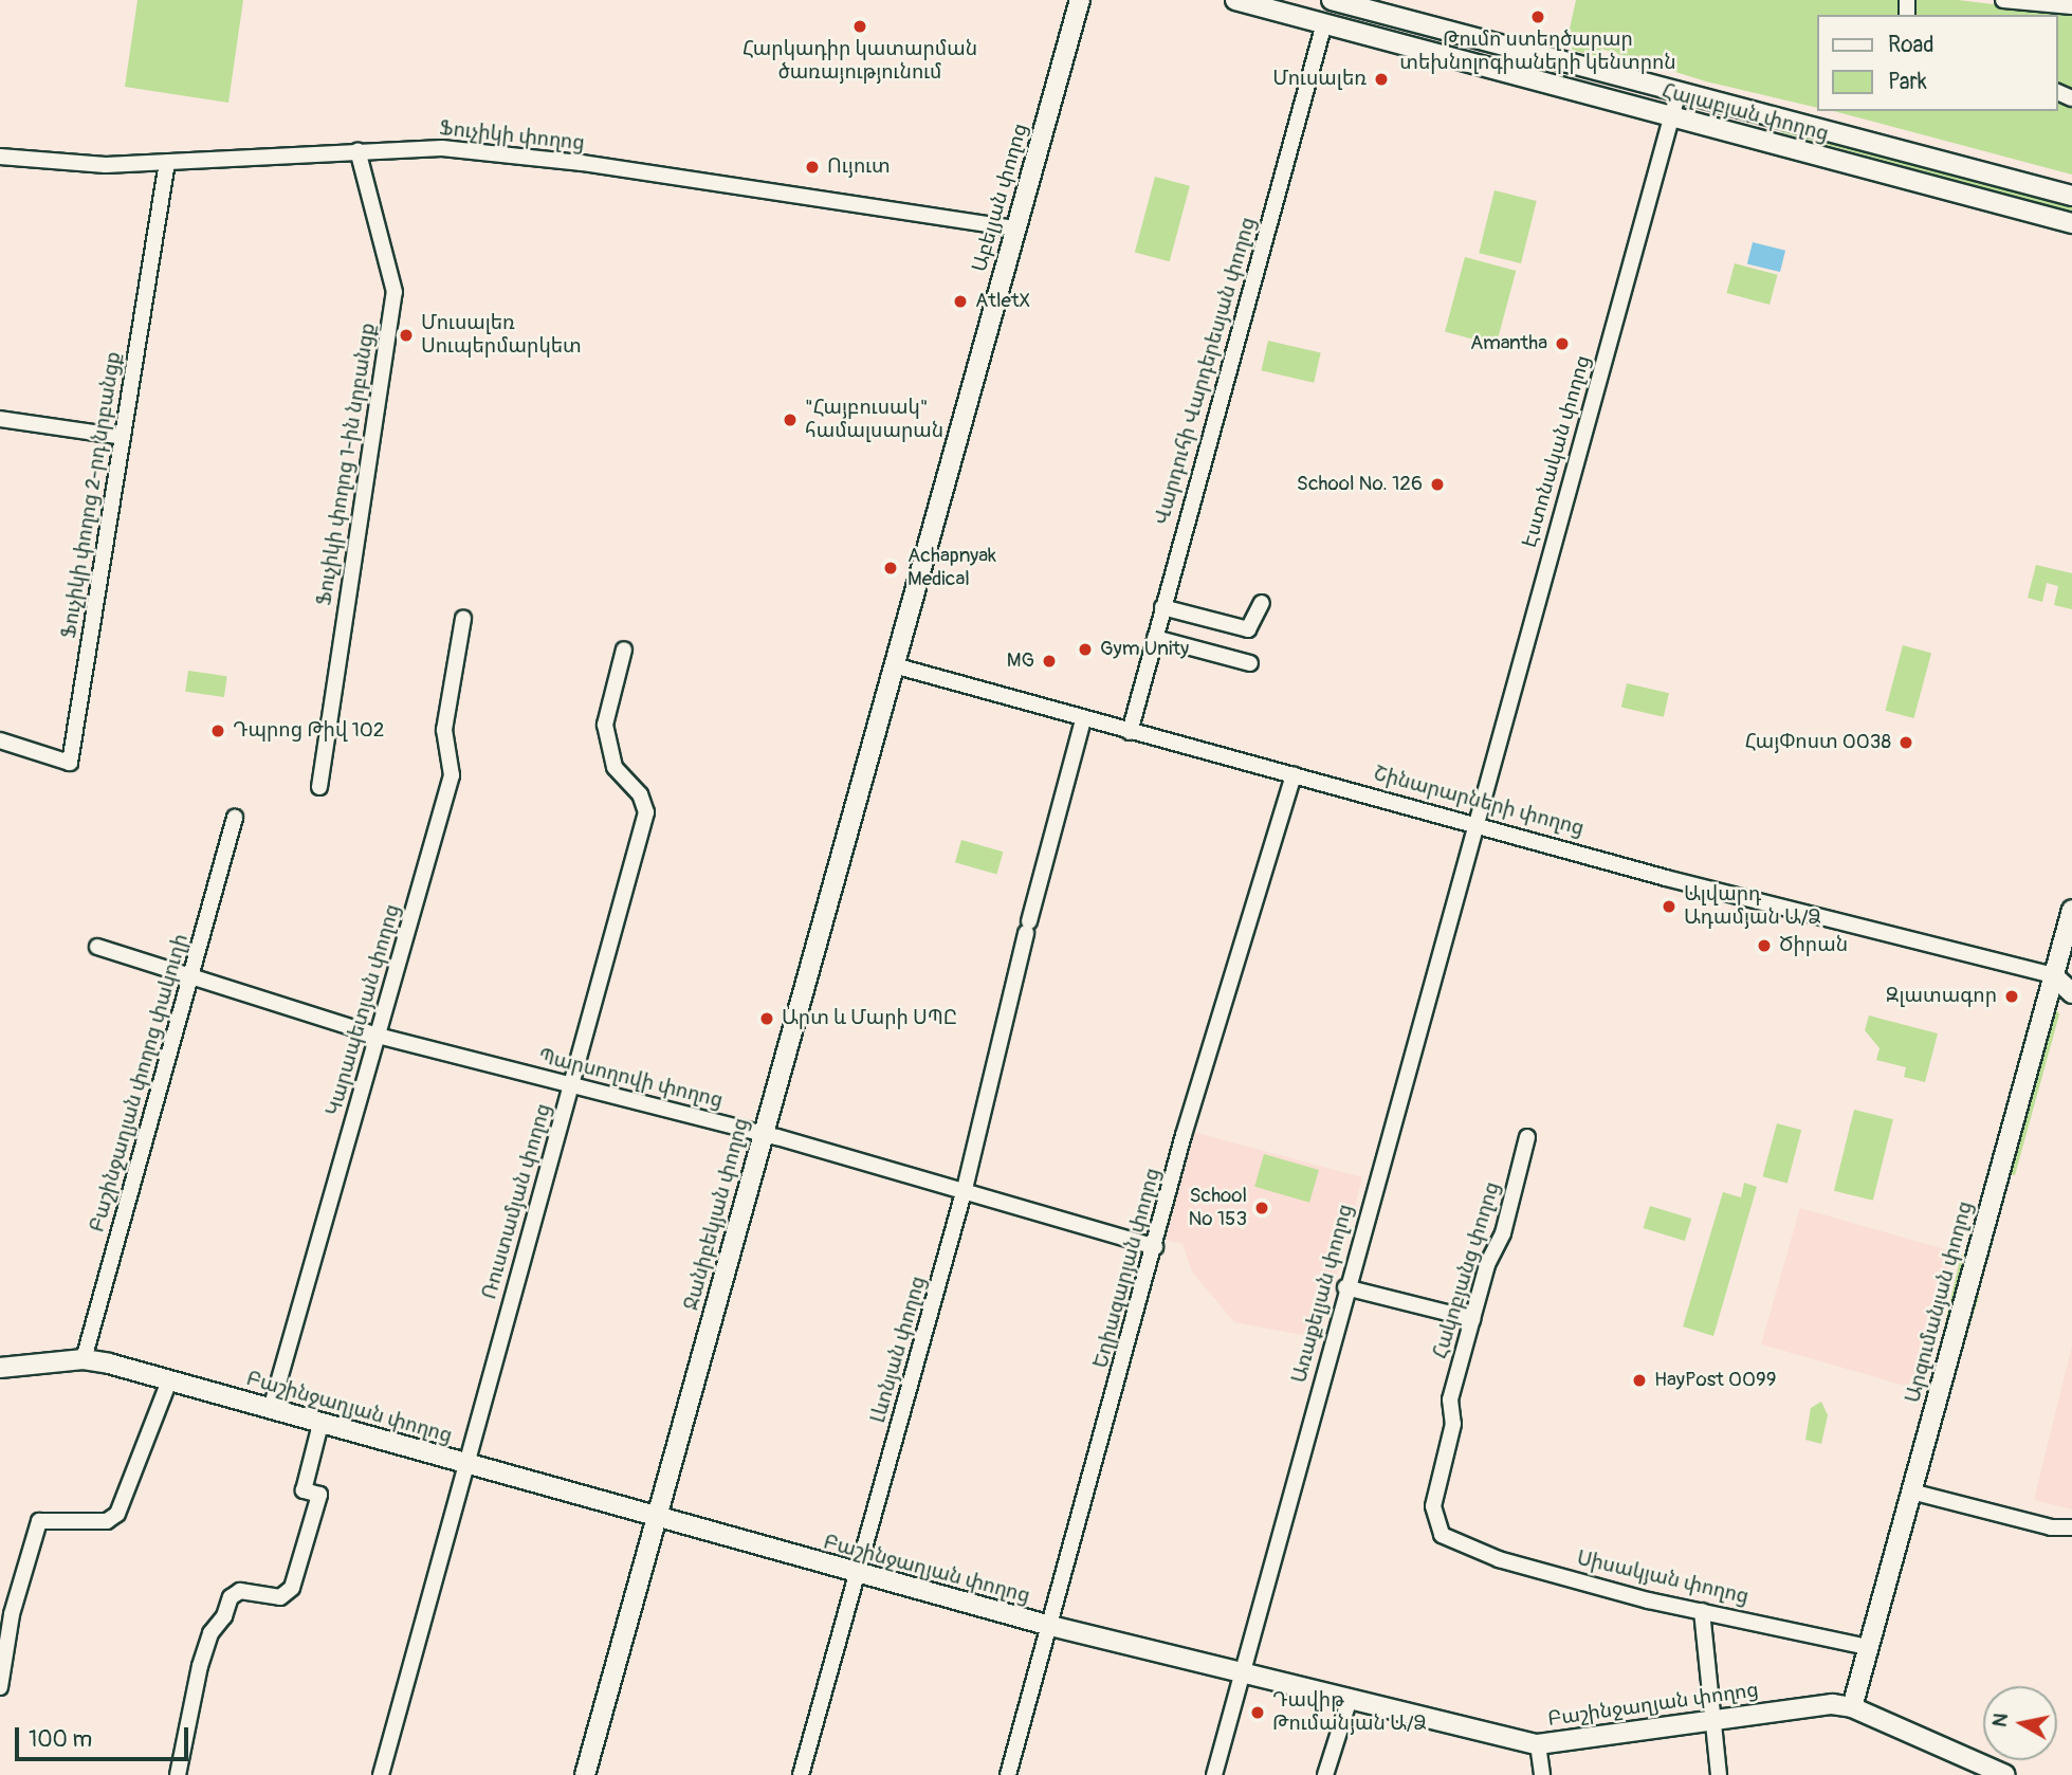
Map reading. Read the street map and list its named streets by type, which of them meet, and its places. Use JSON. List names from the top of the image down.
{
  "streets": {
    "main road": [
      "Հալաբյան փողոց",
      "Աբելյան փողոց",
      "Շինարարների փողոց",
      "Ջանիբեկյան փողոց",
      "Արզումանյան փողոց",
      "Բաշինջաղյան փողոց"
    ],
    "street": [
      "Ֆուչիկի փողոց",
      "Վարդուհի Վարդերեսյան փողոց",
      "Էստոնական փողոց",
      "Ֆուչիկի փողոց 1-ին նրբանցք",
      "Ֆուչիկի փողոց 2-րդ նրբանցք",
      "Կարապետյան փողոց",
      "Պարսողովի փողոց",
      "Բաշինջաղյան փողոց փակուղի",
      "Ռուստամյան փողոց",
      "Եղիազարյան փողոց",
      "Հակոբյանց փողոց",
      "Առաքելյան փողոց",
      "Լևոնյան փողոց",
      "Սիսակյան փողոց"
    ]
  },
  "crossings": [
    ["Հալաբյան փողոց", "Վարդուհի Վարդերեսյան փողոց"],
    ["Հալաբյան փողոց", "Էստոնական փողոց"],
    ["Ֆուչիկի փողոց", "Աբելյան փողոց"],
    ["Ֆուչիկի փողոց", "Ֆուչիկի փողոց 1-ին նրբանցք"],
    ["Ֆուչիկի փողոց", "Ֆուչիկի փողոց 2-րդ նրբանցք"],
    ["Աբելյան փողոց", "Շինարարների փողոց"],
    ["Աբելյան փողոց", "Ջանիբեկյան փողոց"],
    ["Վարդուհի Վարդերեսյան փողոց", "Շինարարների փողոց"],
    ["Էստոնական փողոց", "Շինարարների փողոց"],
    ["Էստոնական փողոց", "Առաքելյան փողոց"],
    ["Շինարարների փողոց", "Ջանիբեկյան փողոց"],
    ["Շինարարների փողոց", "Եղիազարյան փողոց"],
    ["Շինարարների փողոց", "Առաքելյան փողոց"],
    ["Շինարարների փողոց", "Արզումանյան փողոց"],
    ["Շինարարների փողոց", "Լևոնյան փողոց"],
    ["Կարապետյան փողոց", "Պարսողովի փողոց"],
    ["Կարապետյան փողոց", "Բաշինջաղյան փողոց"],
    ["Պարսողովի փողոց", "Բաշինջաղյան փողոց փակուղի"],
    ["Պարսողովի փողոց", "Ռուստամյան փողոց"],
    ["Պարսողովի փողոց", "Ջանիբեկյան փողոց"],
    ["Պարսողովի փողոց", "Եղիազարյան փողոց"],
    ["Պարսողովի փողոց", "Լևոնյան փողոց"],
    ["Բաշինջաղյան փողոց փակուղի", "Բաշինջաղյան փողոց"],
    ["Ռուստամյան փողոց", "Բաշինջաղյան փողոց"],
    ["Ջանիբեկյան փողոց", "Բաշինջաղյան փողոց"],
    ["Եղիազարյան փողոց", "Բաշինջաղյան փողոց"],
    ["Հակոբյանց փողոց", "Սիսակյան փողոց"],
    ["Առաքելյան փողոց", "Բաշինջաղյան փողոց"],
    ["Արզումանյան փողոց", "Բաշինջաղյան փողոց"],
    ["Արզումանյան փողոց", "Սիսակյան փողոց"],
    ["Լևոնյան փողոց", "Բաշինջաղյան փողոց"]
  ],
  "places": [
    "Թումո ստեղծարար տեխնոլոգիաների կենտրոն",
    "Հարկադիր կատարման ծառայությունում",
    "Մուսալեռ",
    "Ույուտ",
    "AtletX",
    "Մուսալեռ Սուպերմարկետ",
    "Amantha",
    "\"Հայբուսակ\" համալսարան",
    "School No. 126",
    "Achapnyak Medical",
    "Gym Unity",
    "MG",
    "Դպրոց Թիվ 102",
    "ՀայՓոստ 0038",
    "Ալվարդ Ադամյան Ա/Ձ",
    "Ծիրան",
    "Զլատագոր",
    "Արտ և Մարի ՍՊԸ",
    "School № 153",
    "HayPost 0099",
    "Դավիթ Թումանյան Ա/Ձ"
  ],
  "legend": ["Road", "Park"],
  "scale_bar": "100 m",
  "north": "left"
}
